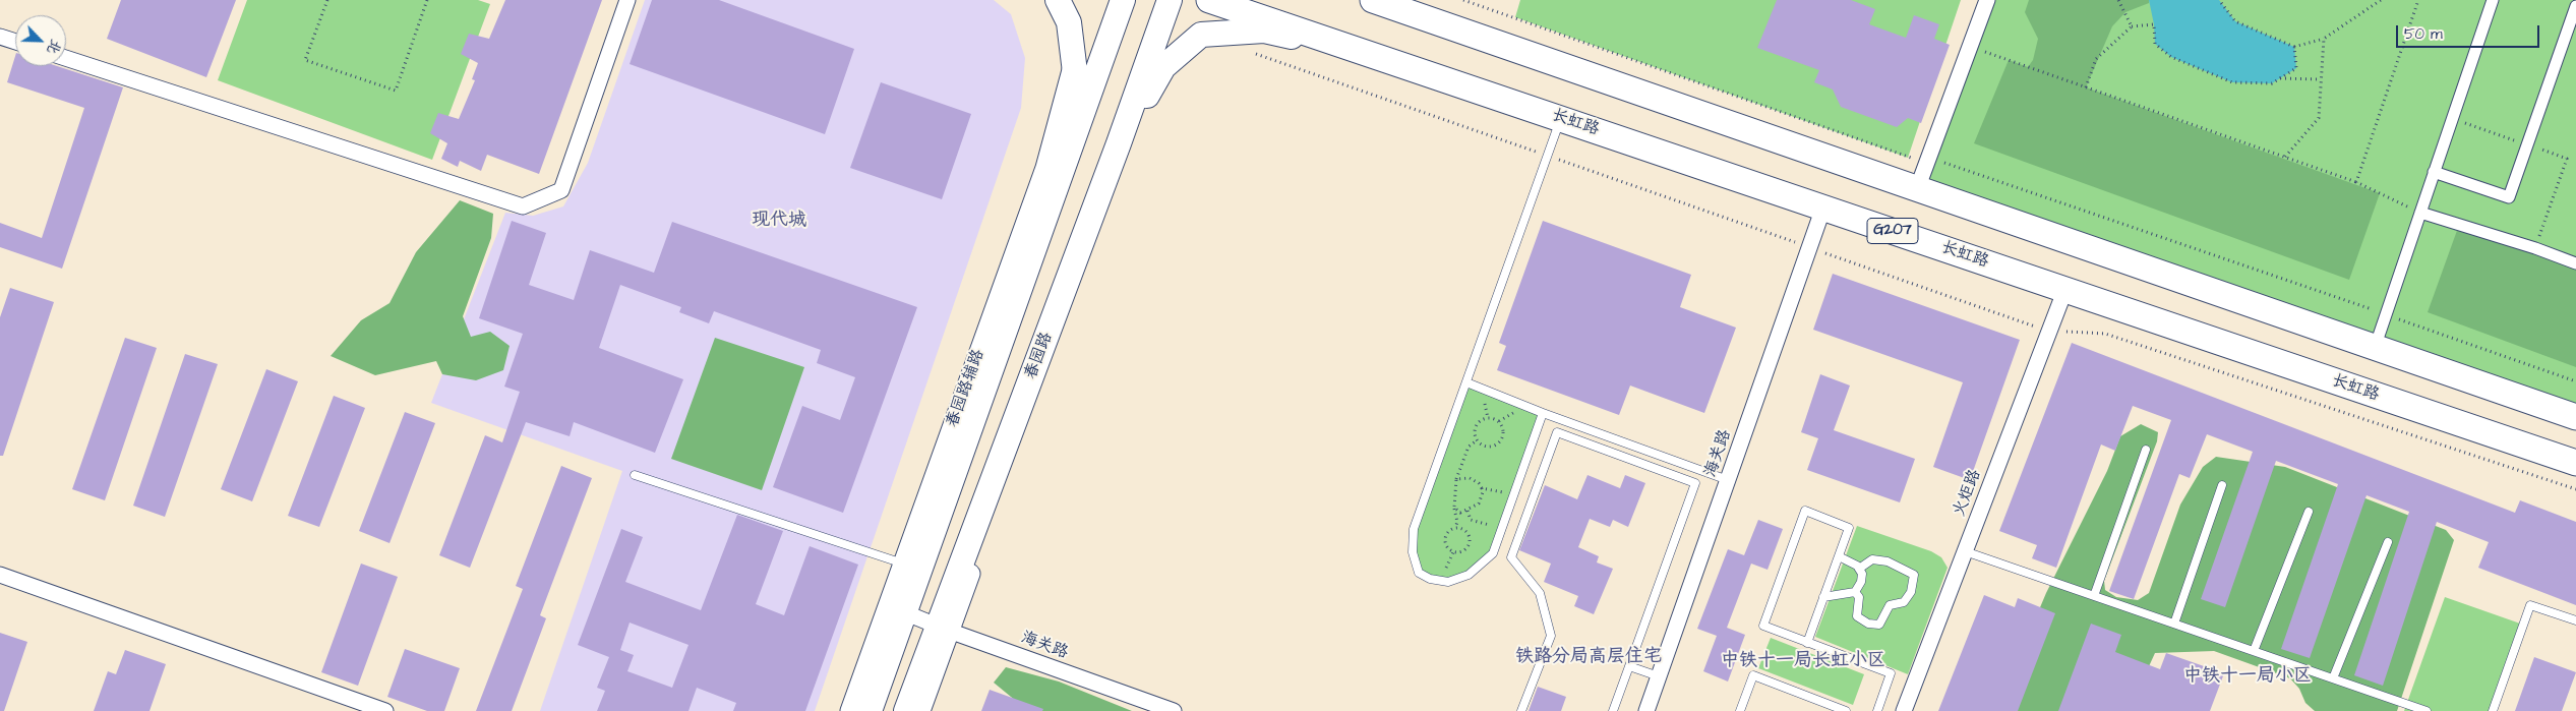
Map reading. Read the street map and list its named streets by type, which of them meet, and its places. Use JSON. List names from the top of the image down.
{
  "streets": {
    "highway": ["长虹路", "G207"],
    "main road": ["春园路"],
    "street": ["春园路辅路", "海关路", "火炬路"]
  },
  "crossings": [
    ["长虹路", "海关路"],
    ["长虹路", "火炬路"],
    ["春园路", "海关路"]
  ],
  "districts": [
    "现代城",
    "铁路分局高层住宅",
    "中铁十一局长虹小区",
    "中铁十一局小区"
  ],
  "scale_bar": "50 m",
  "north": "bottom right"
}
